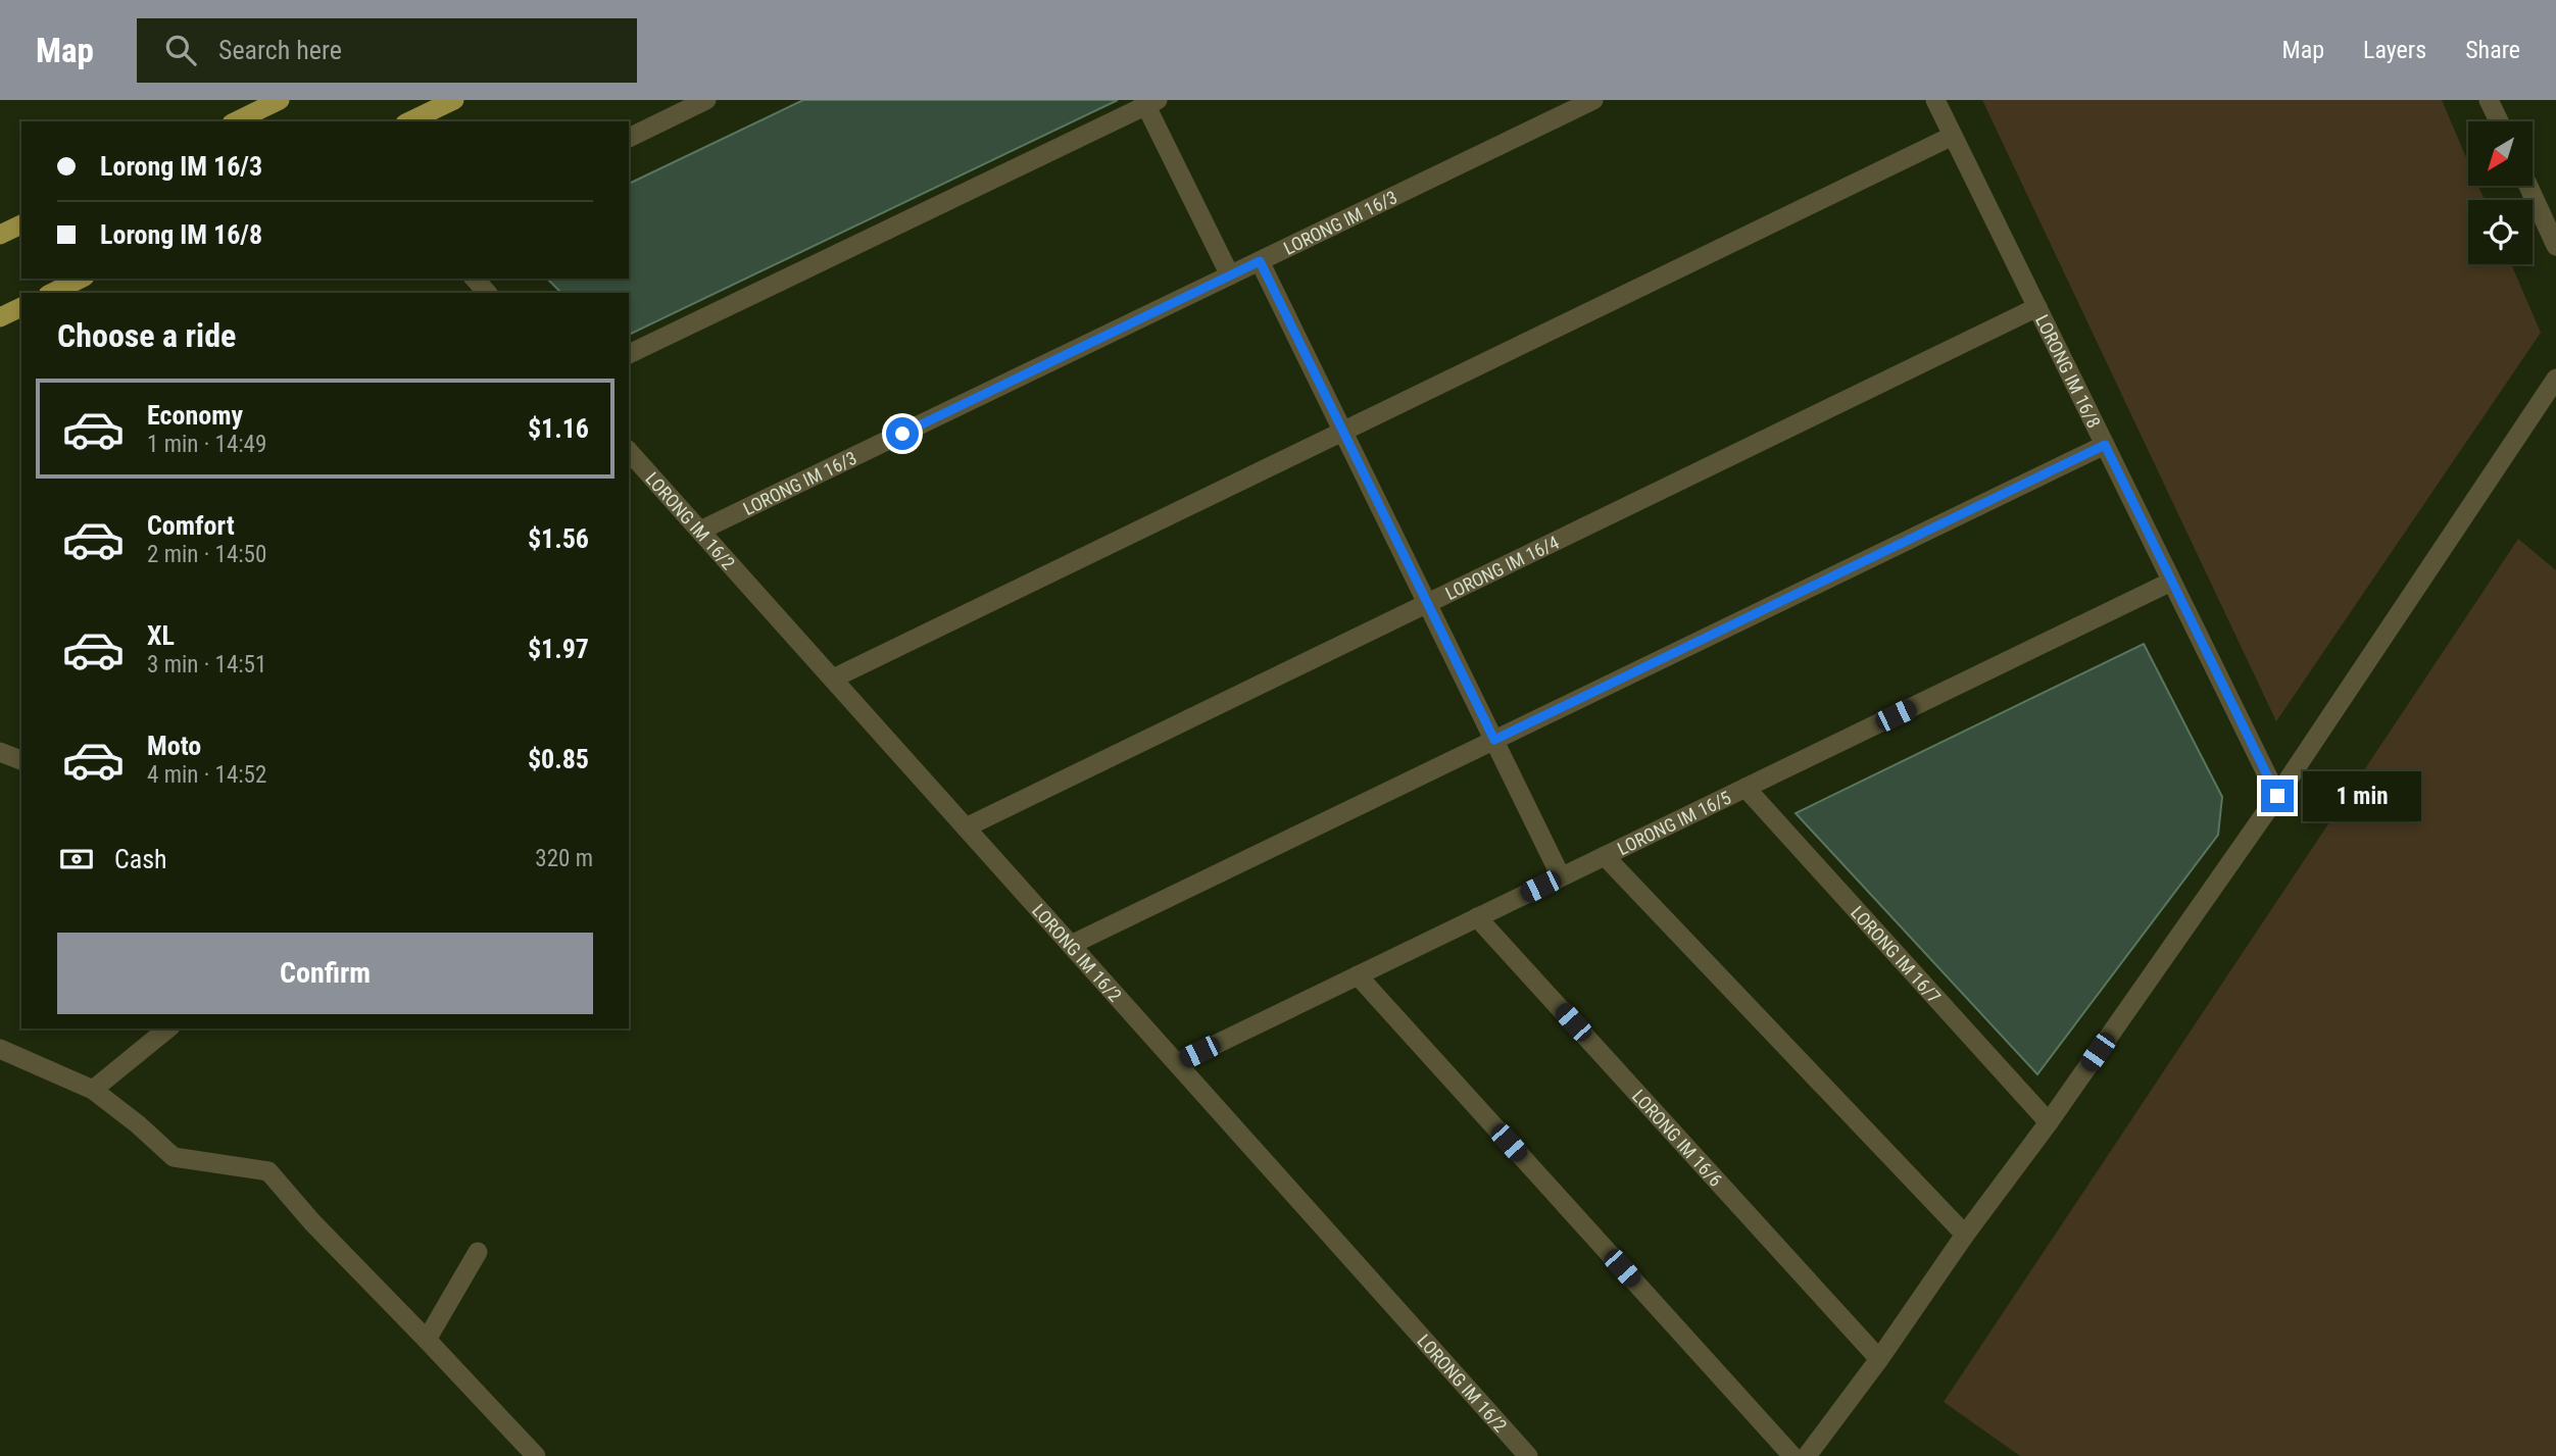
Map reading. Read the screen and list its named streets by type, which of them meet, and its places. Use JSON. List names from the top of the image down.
{
  "streets": {
    "street": [
      "LORONG IM 16/3",
      "LORONG IM 16/8",
      "LORONG IM 16/2",
      "LORONG IM 16/4",
      "LORONG IM 16/5",
      "LORONG IM 16/7",
      "LORONG IM 16/6"
    ]
  },
  "crossings": [
    ["LORONG IM 16/3", "LORONG IM 16/2"],
    ["LORONG IM 16/8", "LORONG IM 16/4"],
    ["LORONG IM 16/8", "LORONG IM 16/5"],
    ["LORONG IM 16/2", "LORONG IM 16/4"],
    ["LORONG IM 16/2", "LORONG IM 16/5"],
    ["LORONG IM 16/5", "LORONG IM 16/7"],
    ["LORONG IM 16/5", "LORONG IM 16/6"]
  ],
  "north": "bottom left",
  "page": {
    "header": "Map",
    "search": "Search here",
    "nav": ["Map", "Layers", "Share"],
    "banner": ["Lorong IM 16/3", "Lorong IM 16/8"],
    "heading": "Choose a ride",
    "list": [
      {
        "name": "Economy",
        "note": "1 min · 14:49",
        "value": "$1.16"
      },
      {
        "name": "Comfort",
        "note": "2 min · 14:50",
        "value": "$1.56"
      },
      {
        "name": "XL",
        "note": "3 min · 14:51",
        "value": "$1.97"
      },
      {
        "name": "Moto",
        "note": "4 min · 14:52",
        "value": "$0.85"
      }
    ],
    "bubble": "1 min",
    "pay": ["Cash", "320 m"],
    "buttons": "Confirm"
  }
}
